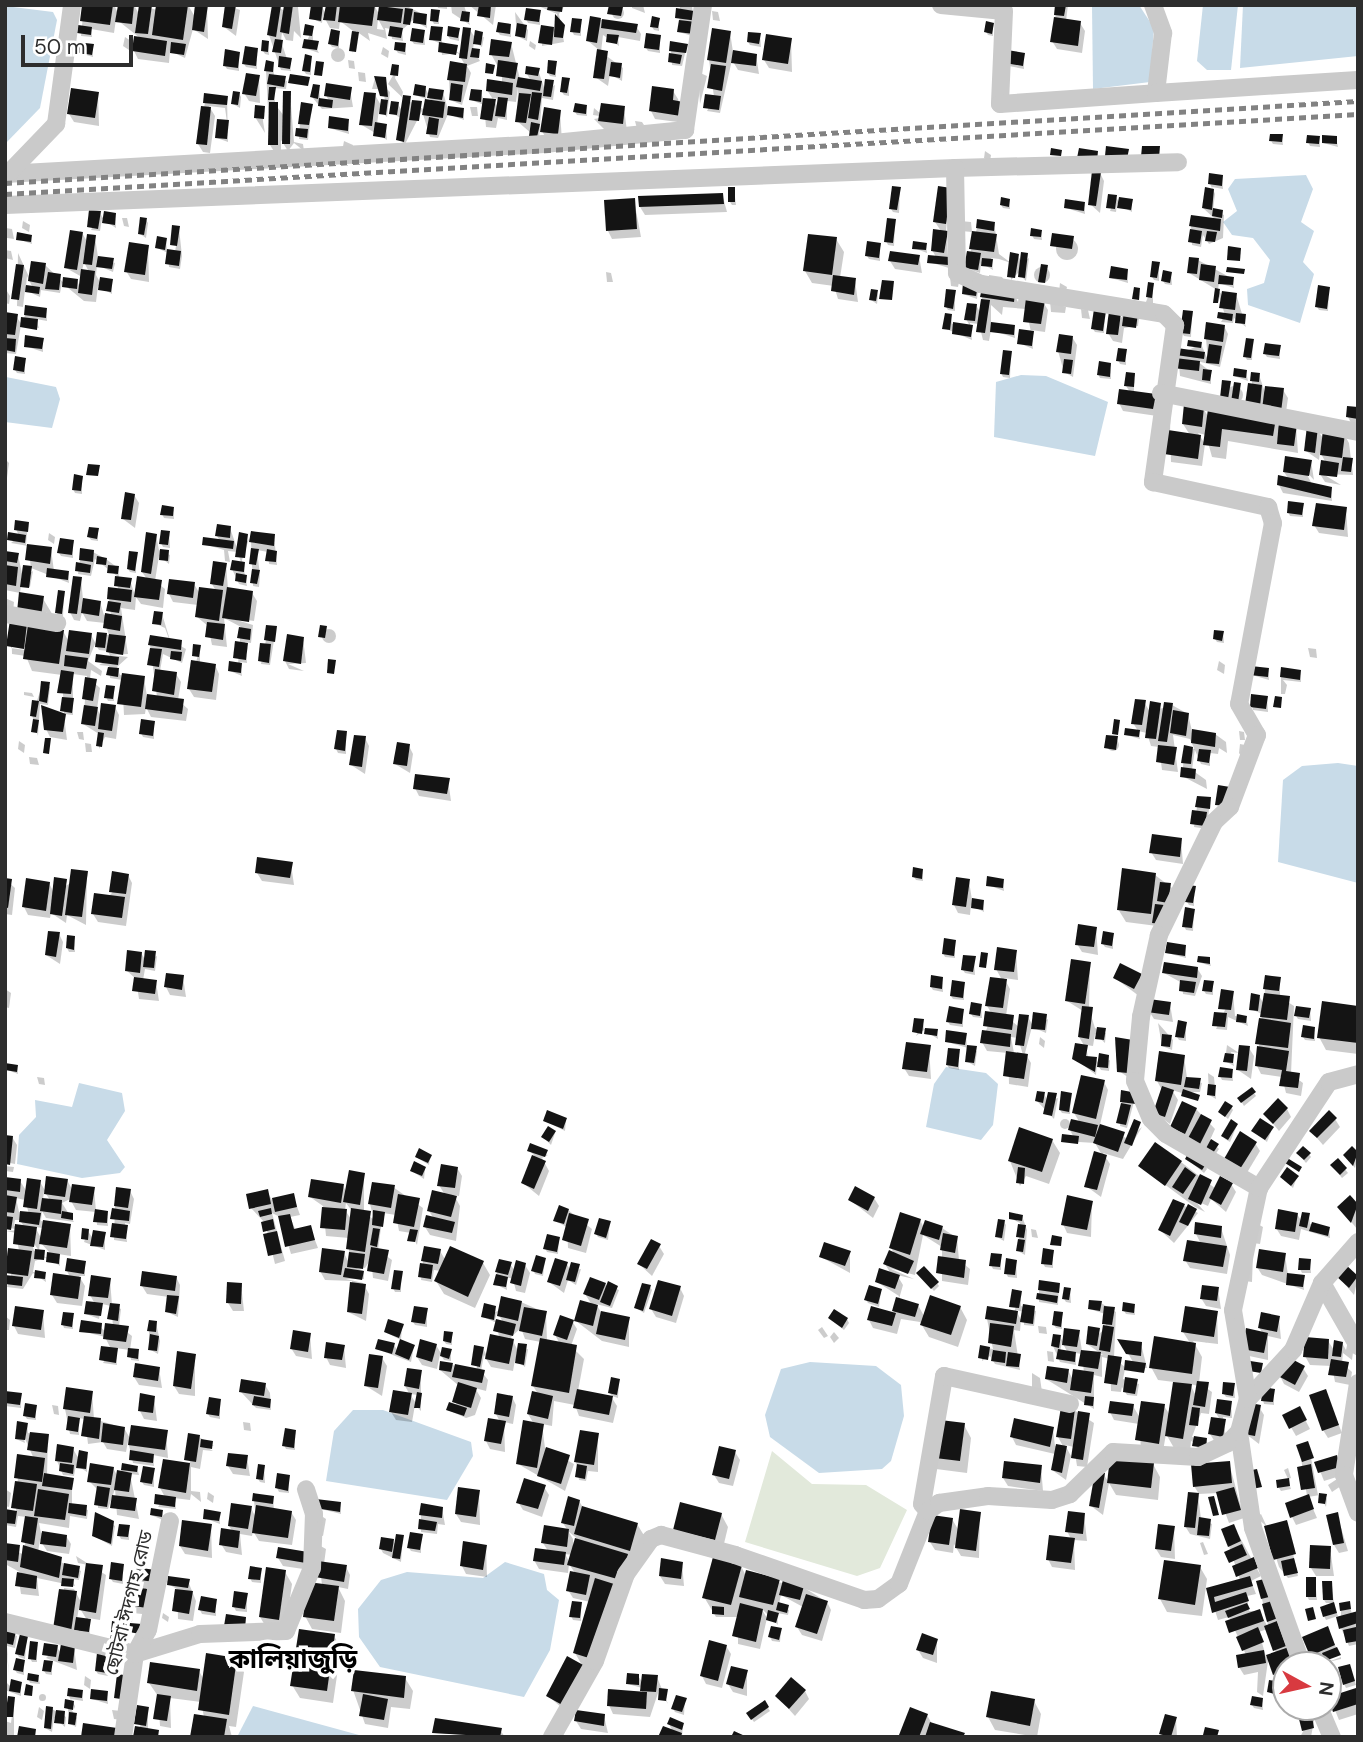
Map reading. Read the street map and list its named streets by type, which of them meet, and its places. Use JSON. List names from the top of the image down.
{
  "streets": {
    "street": ["ছোটরা ঈদগাহ রোড"]
  },
  "districts": ["কালিয়াজুড়ি"],
  "scale_bar": "50 m",
  "north": "right"
}
